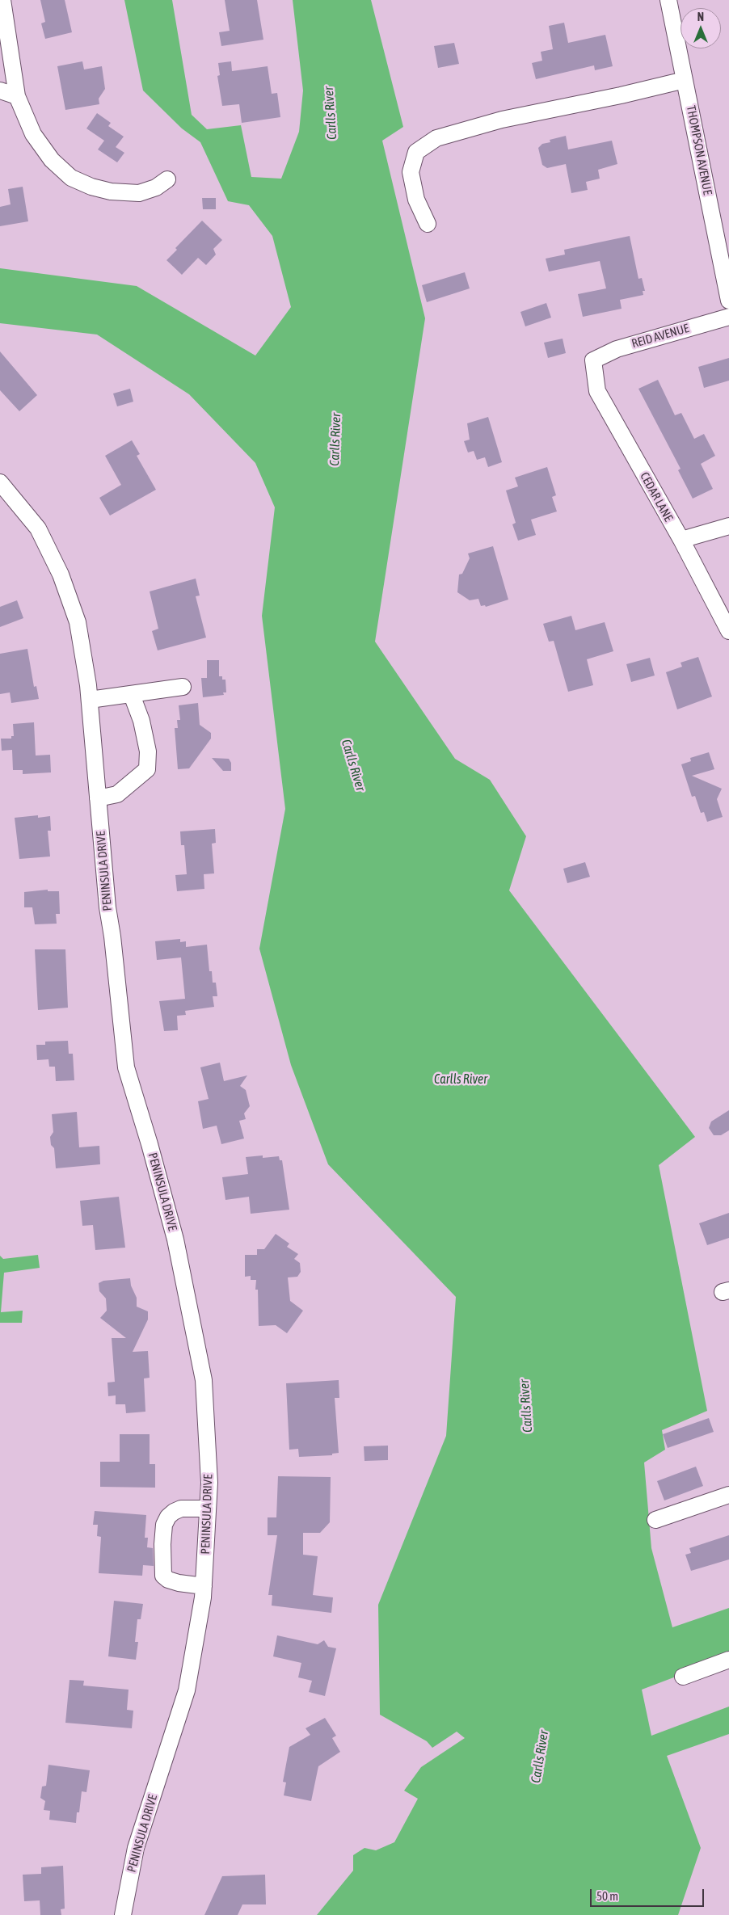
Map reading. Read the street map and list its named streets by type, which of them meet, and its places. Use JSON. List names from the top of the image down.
{
  "streets": {
    "street": [
      "THOMPSON AVENUE",
      "REID AVENUE",
      "CEDAR LANE",
      "PENINSULA DRIVE"
    ]
  },
  "crossings": [
    ["REID AVENUE", "CEDAR LANE"]
  ],
  "water": ["Carlls River"],
  "scale_bar": "50 m",
  "north": "top"
}
